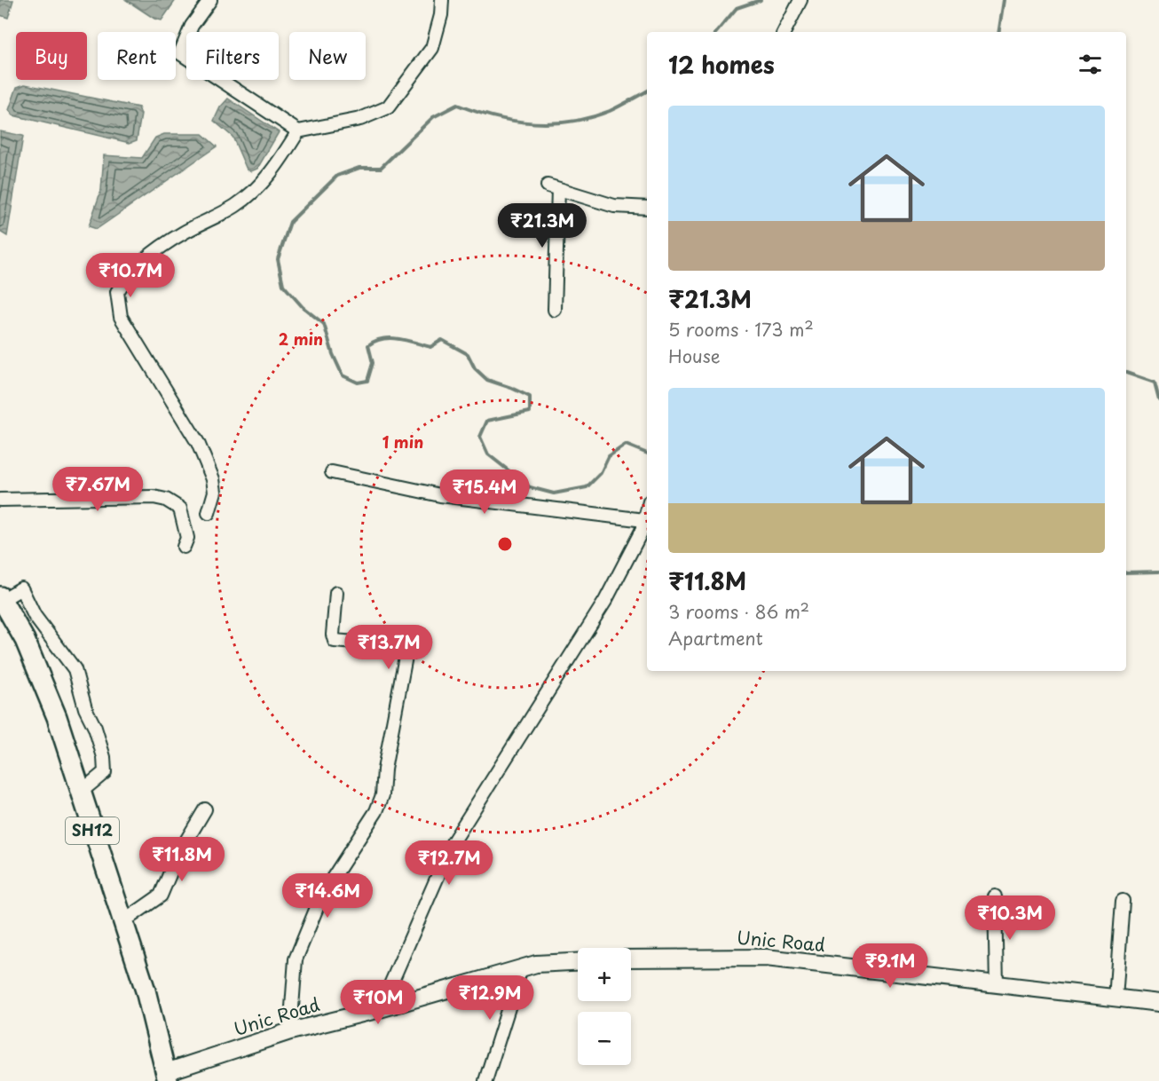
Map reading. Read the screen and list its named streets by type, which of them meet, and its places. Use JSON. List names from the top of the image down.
{
  "streets": {
    "main road": ["SH12", "Unic Road"]
  },
  "crossings": [
    ["SH12", "Unic Road"]
  ],
  "page": {
    "chip": [
      "Buy",
      "Rent",
      "Filters",
      "New"
    ],
    "heading": "12 homes",
    "list": [
      {
        "name": "₹21.3M",
        "note": "5 rooms · 173 m² · House"
      },
      {
        "name": "₹11.8M",
        "note": "3 rooms · 86 m² · Apartment"
      }
    ],
    "price": [
      "₹21.3M",
      "₹10.7M",
      "₹7.67M",
      "₹15.4M",
      "₹13.7M",
      "₹11.8M",
      "₹12.7M",
      "₹14.6M",
      "₹10.3M",
      "₹9.1M",
      "₹12.9M",
      "₹10M"
    ],
    "map_buttons": ["+", "−"]
  },
  "rings": ["2 min", "1 min"]
}
